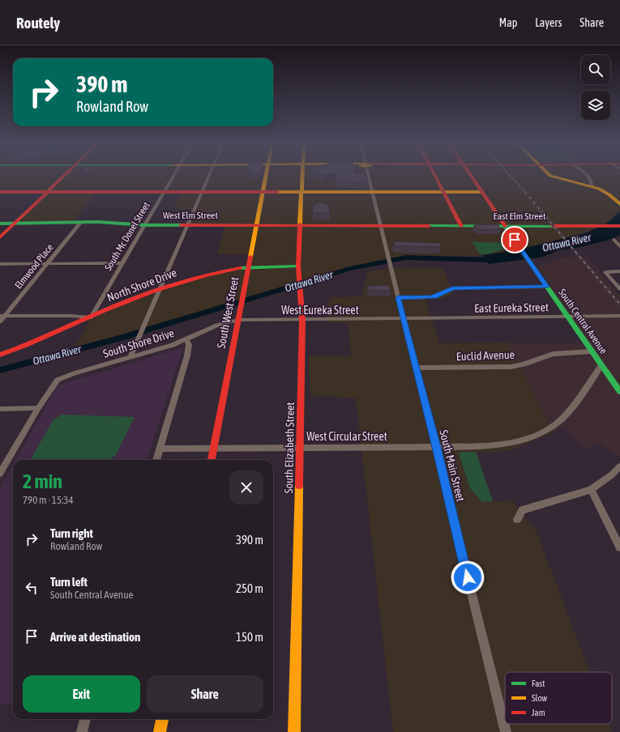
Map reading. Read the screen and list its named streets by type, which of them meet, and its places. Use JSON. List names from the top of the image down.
{
  "streets": {
    "street": [
      "West Elm Street",
      "East Elm Street",
      "South Mc Donel Street",
      "Elmwood Place",
      "North Shore Drive",
      "East Eureka Street",
      "West Eureka Street",
      "South West Street",
      "South Central Avenue",
      "South Shore Drive",
      "Euclid Avenue",
      "West Circular Street",
      "South Elizabeth Street",
      "South Main Street"
    ]
  },
  "crossings": [
    ["West Elm Street", "East Elm Street"],
    ["West Elm Street", "South Mc Donel Street"],
    ["West Elm Street", "Elmwood Place"],
    ["West Elm Street", "South West Street"],
    ["West Elm Street", "South Elizabeth Street"],
    ["West Elm Street", "South Main Street"],
    ["East Elm Street", "South Central Avenue"],
    ["East Elm Street", "South Main Street"],
    ["South Mc Donel Street", "North Shore Drive"],
    ["North Shore Drive", "South West Street"],
    ["North Shore Drive", "South Elizabeth Street"],
    ["East Eureka Street", "West Eureka Street"],
    ["East Eureka Street", "South Central Avenue"],
    ["East Eureka Street", "South Main Street"],
    ["West Eureka Street", "South West Street"],
    ["West Eureka Street", "South Shore Drive"],
    ["West Eureka Street", "South Elizabeth Street"],
    ["West Eureka Street", "South Main Street"],
    ["South West Street", "South Shore Drive"],
    ["South West Street", "West Circular Street"],
    ["South Central Avenue", "Euclid Avenue"],
    ["South Central Avenue", "West Circular Street"],
    ["Euclid Avenue", "South Main Street"],
    ["West Circular Street", "South Elizabeth Street"],
    ["West Circular Street", "South Main Street"]
  ],
  "water": ["Ottawa River"],
  "legend": ["Fast", "Slow", "Jam"],
  "page": {
    "header": "Routely",
    "nav": ["Map", "Layers", "Share"],
    "turn": ["390 m", "Rowland Row"],
    "heading": ["2 min", "790 m · 15:34"],
    "list": [
      {
        "name": "Turn right",
        "note": "Rowland Row",
        "value": "390 m"
      },
      {
        "name": "Turn left",
        "note": "South Central Avenue",
        "value": "250 m"
      },
      {
        "name": "Arrive at destination",
        "value": "150 m"
      }
    ],
    "buttons": ["Exit", "Share"]
  }
}
